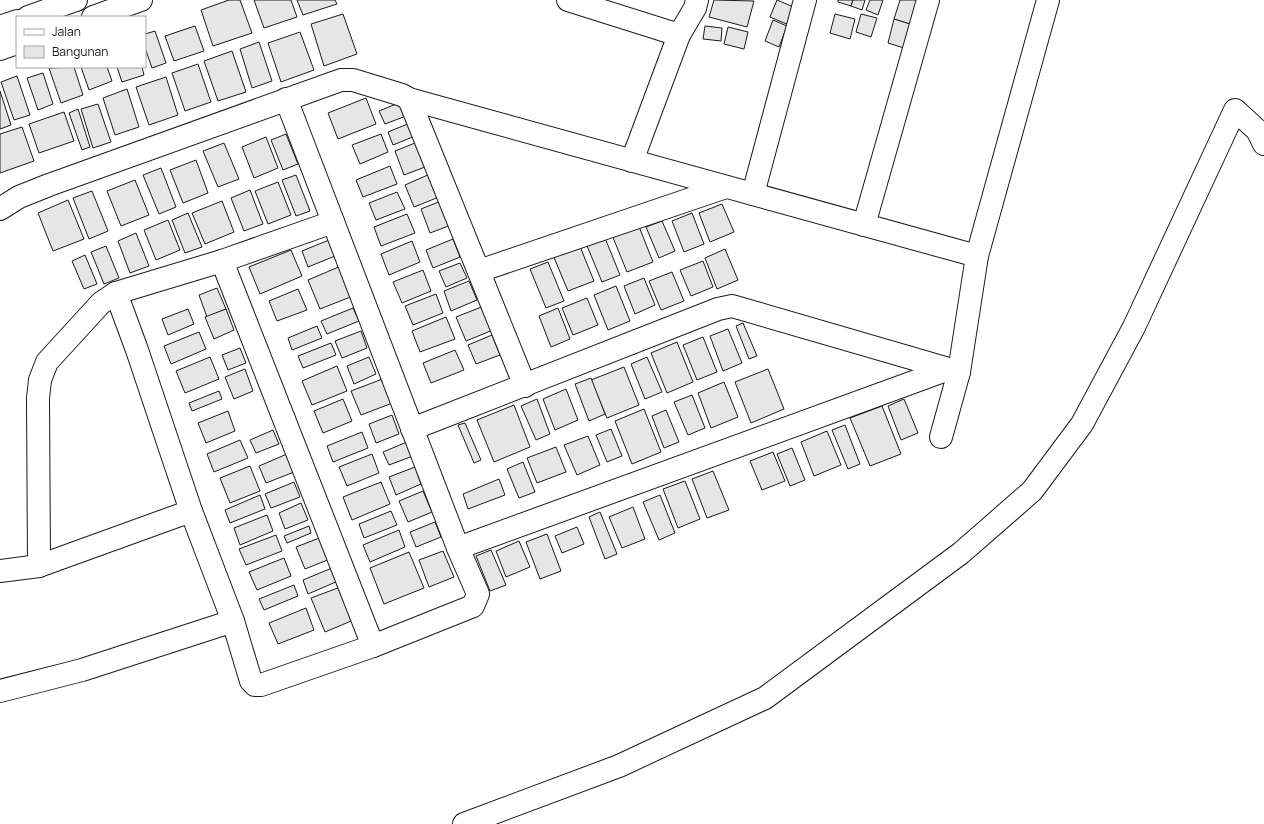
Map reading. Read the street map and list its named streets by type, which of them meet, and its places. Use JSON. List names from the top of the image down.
{
  "legend": ["Jalan", "Bangunan"]
}
